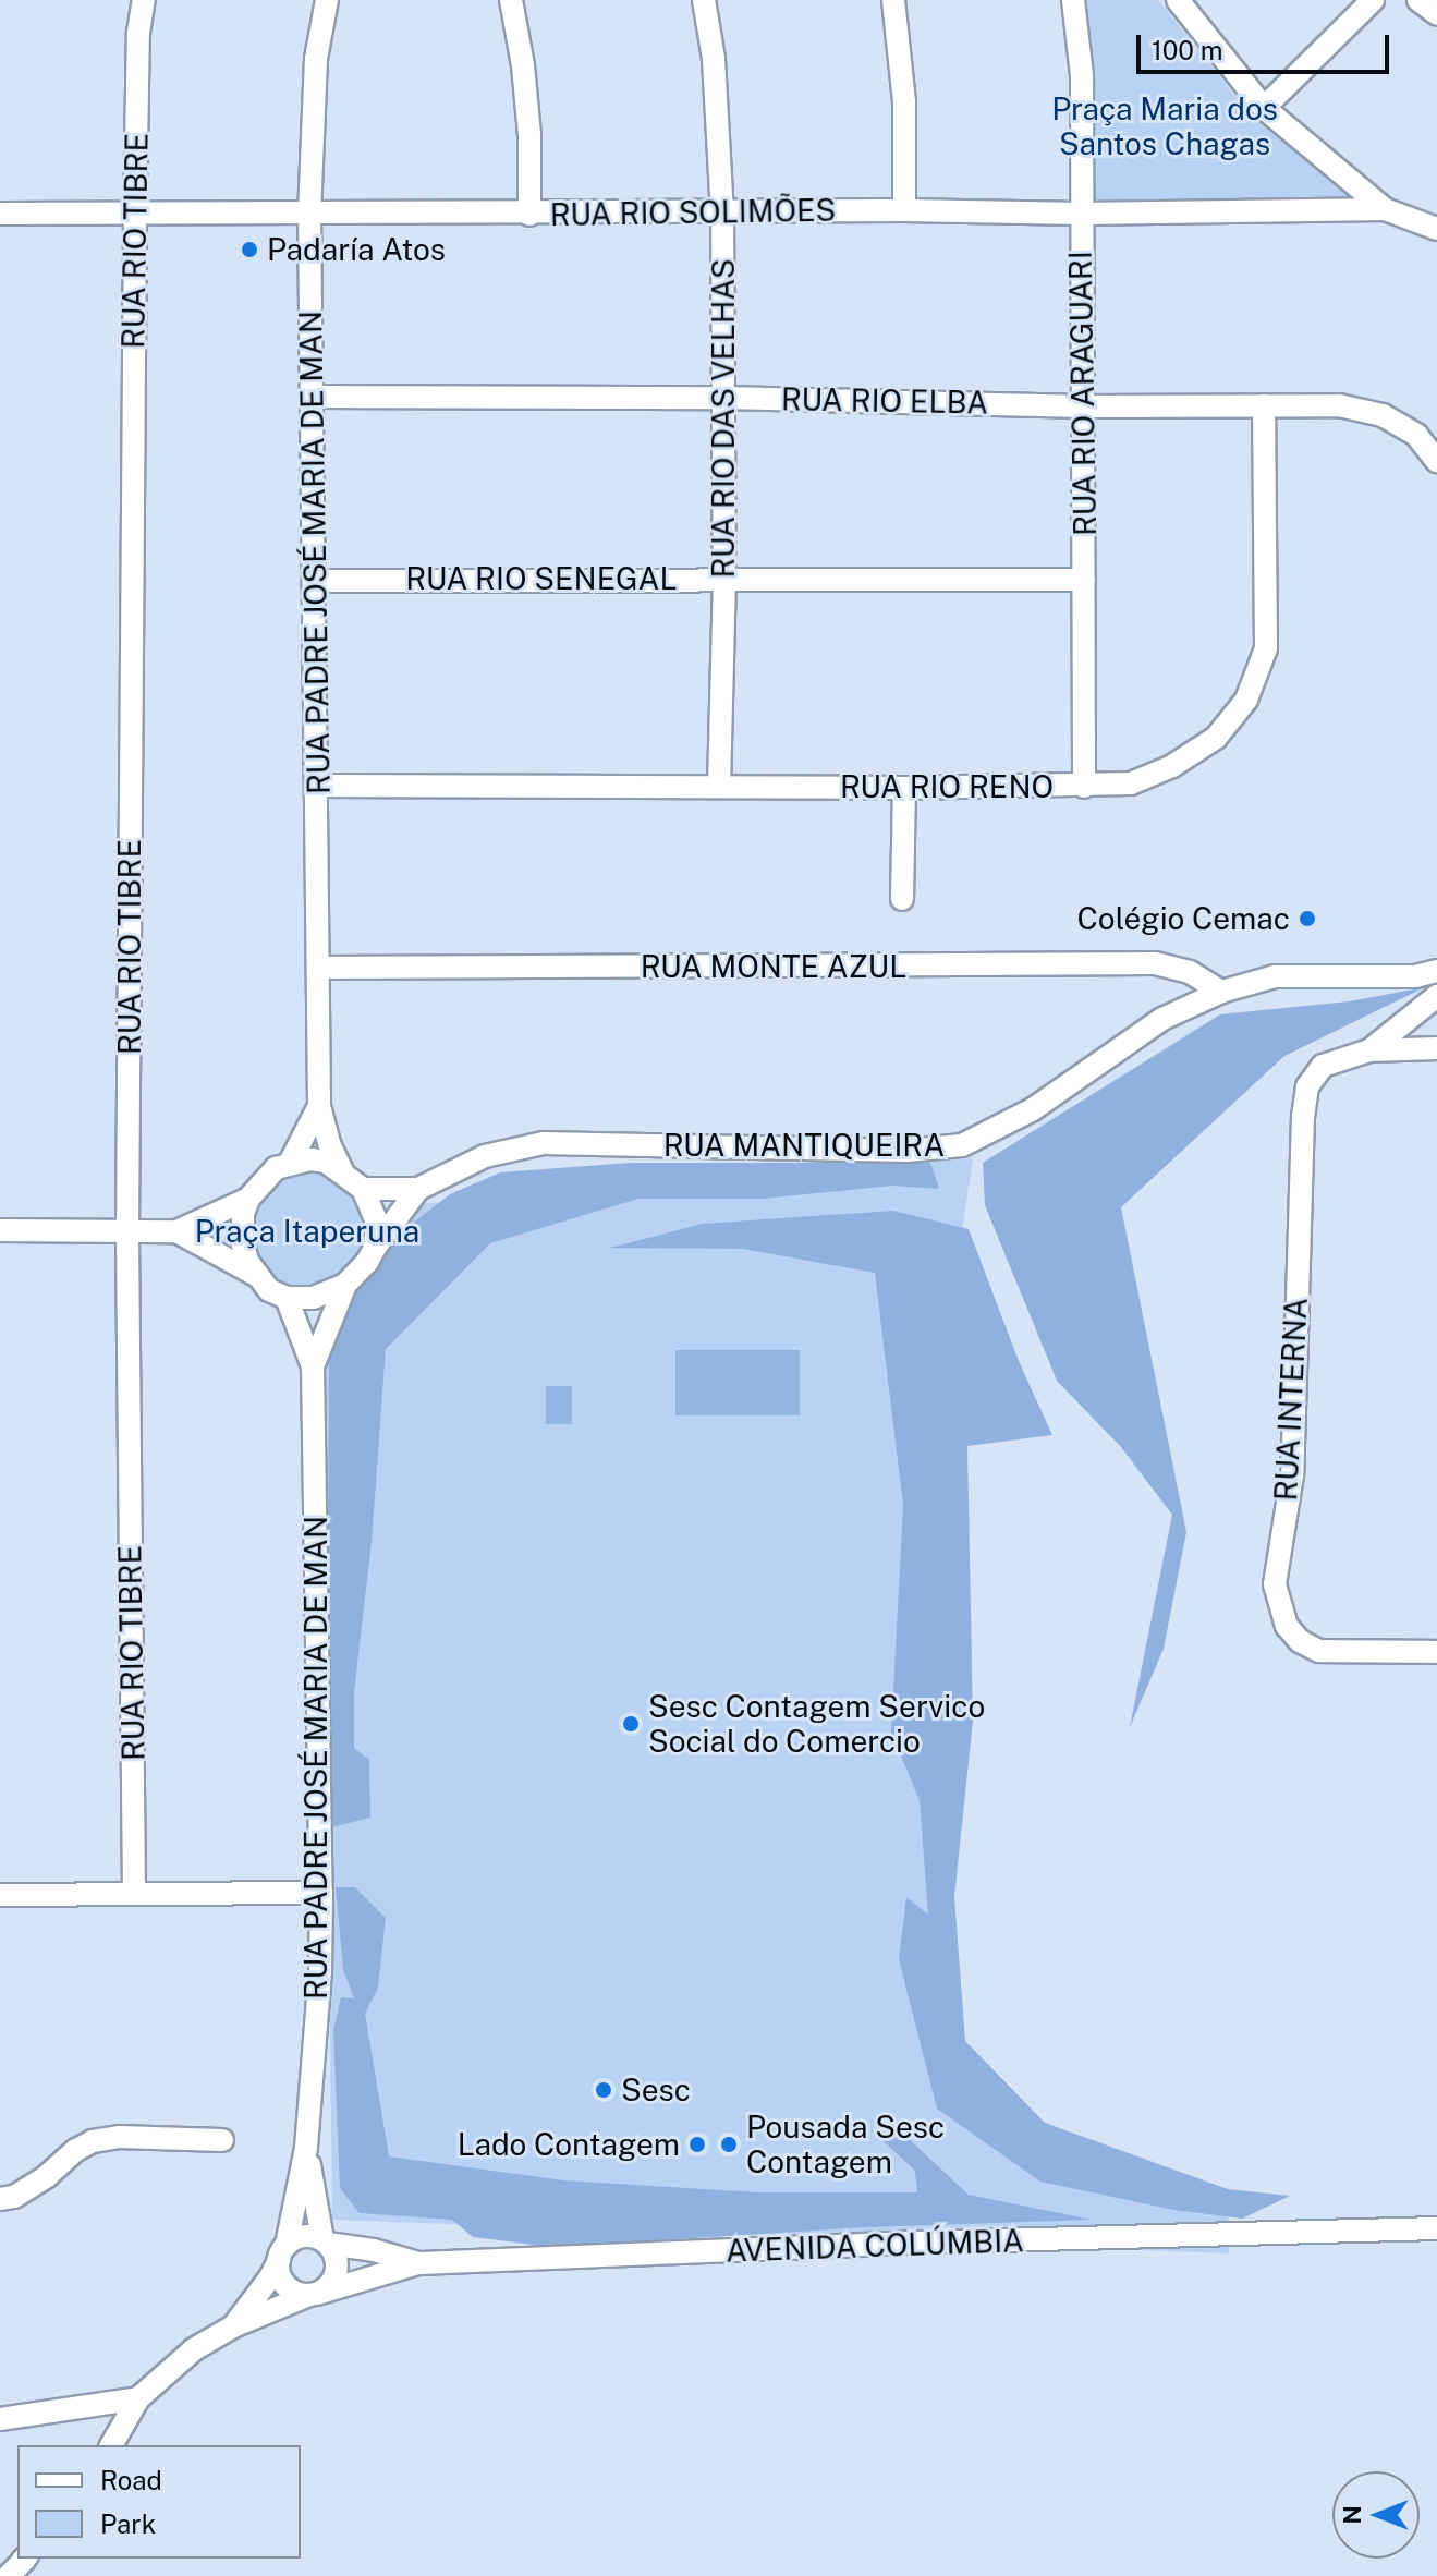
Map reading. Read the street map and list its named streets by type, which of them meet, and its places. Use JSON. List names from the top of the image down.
{
  "streets": {
    "street": [
      "RUA RIO SOLIMÕES",
      "RUA RIO TIBRE",
      "RUA RIO ARAGUARI",
      "RUA RIO ELBA",
      "RUA RIO DAS VELHAS",
      "RUA PADRE JOSÉ MARIA DE MAN",
      "RUA RIO SENEGAL",
      "RUA RIO RENO",
      "RUA MONTE AZUL",
      "RUA MANTIQUEIRA",
      "RUA INTERNA",
      "AVENIDA COLÚMBIA"
    ]
  },
  "crossings": [
    ["RUA RIO SOLIMÕES", "RUA RIO TIBRE"],
    ["RUA RIO SOLIMÕES", "RUA RIO ARAGUARI"],
    ["RUA RIO SOLIMÕES", "RUA RIO DAS VELHAS"],
    ["RUA RIO SOLIMÕES", "RUA PADRE JOSÉ MARIA DE MAN"],
    ["RUA RIO ARAGUARI", "RUA RIO ELBA"],
    ["RUA RIO ARAGUARI", "RUA RIO SENEGAL"],
    ["RUA RIO ARAGUARI", "RUA RIO RENO"],
    ["RUA RIO ELBA", "RUA RIO DAS VELHAS"],
    ["RUA RIO ELBA", "RUA PADRE JOSÉ MARIA DE MAN"],
    ["RUA RIO ELBA", "RUA RIO RENO"],
    ["RUA RIO DAS VELHAS", "RUA RIO SENEGAL"],
    ["RUA RIO DAS VELHAS", "RUA RIO RENO"],
    ["RUA PADRE JOSÉ MARIA DE MAN", "RUA RIO SENEGAL"],
    ["RUA PADRE JOSÉ MARIA DE MAN", "RUA RIO RENO"],
    ["RUA PADRE JOSÉ MARIA DE MAN", "RUA MONTE AZUL"],
    ["RUA PADRE JOSÉ MARIA DE MAN", "RUA MANTIQUEIRA"],
    ["RUA PADRE JOSÉ MARIA DE MAN", "AVENIDA COLÚMBIA"],
    ["RUA MONTE AZUL", "RUA MANTIQUEIRA"]
  ],
  "parks": ["Praça Maria dos Santos Chagas", "Praça Itaperuna"],
  "places": [
    "Padaría Atos",
    "Colégio Cemac",
    "Sesc Contagem Servico Social do Comercio",
    "Sesc",
    "Lado Contagem",
    "Pousada Sesc Contagem"
  ],
  "legend": ["Road", "Park"],
  "scale_bar": "100 m",
  "north": "left"
}
